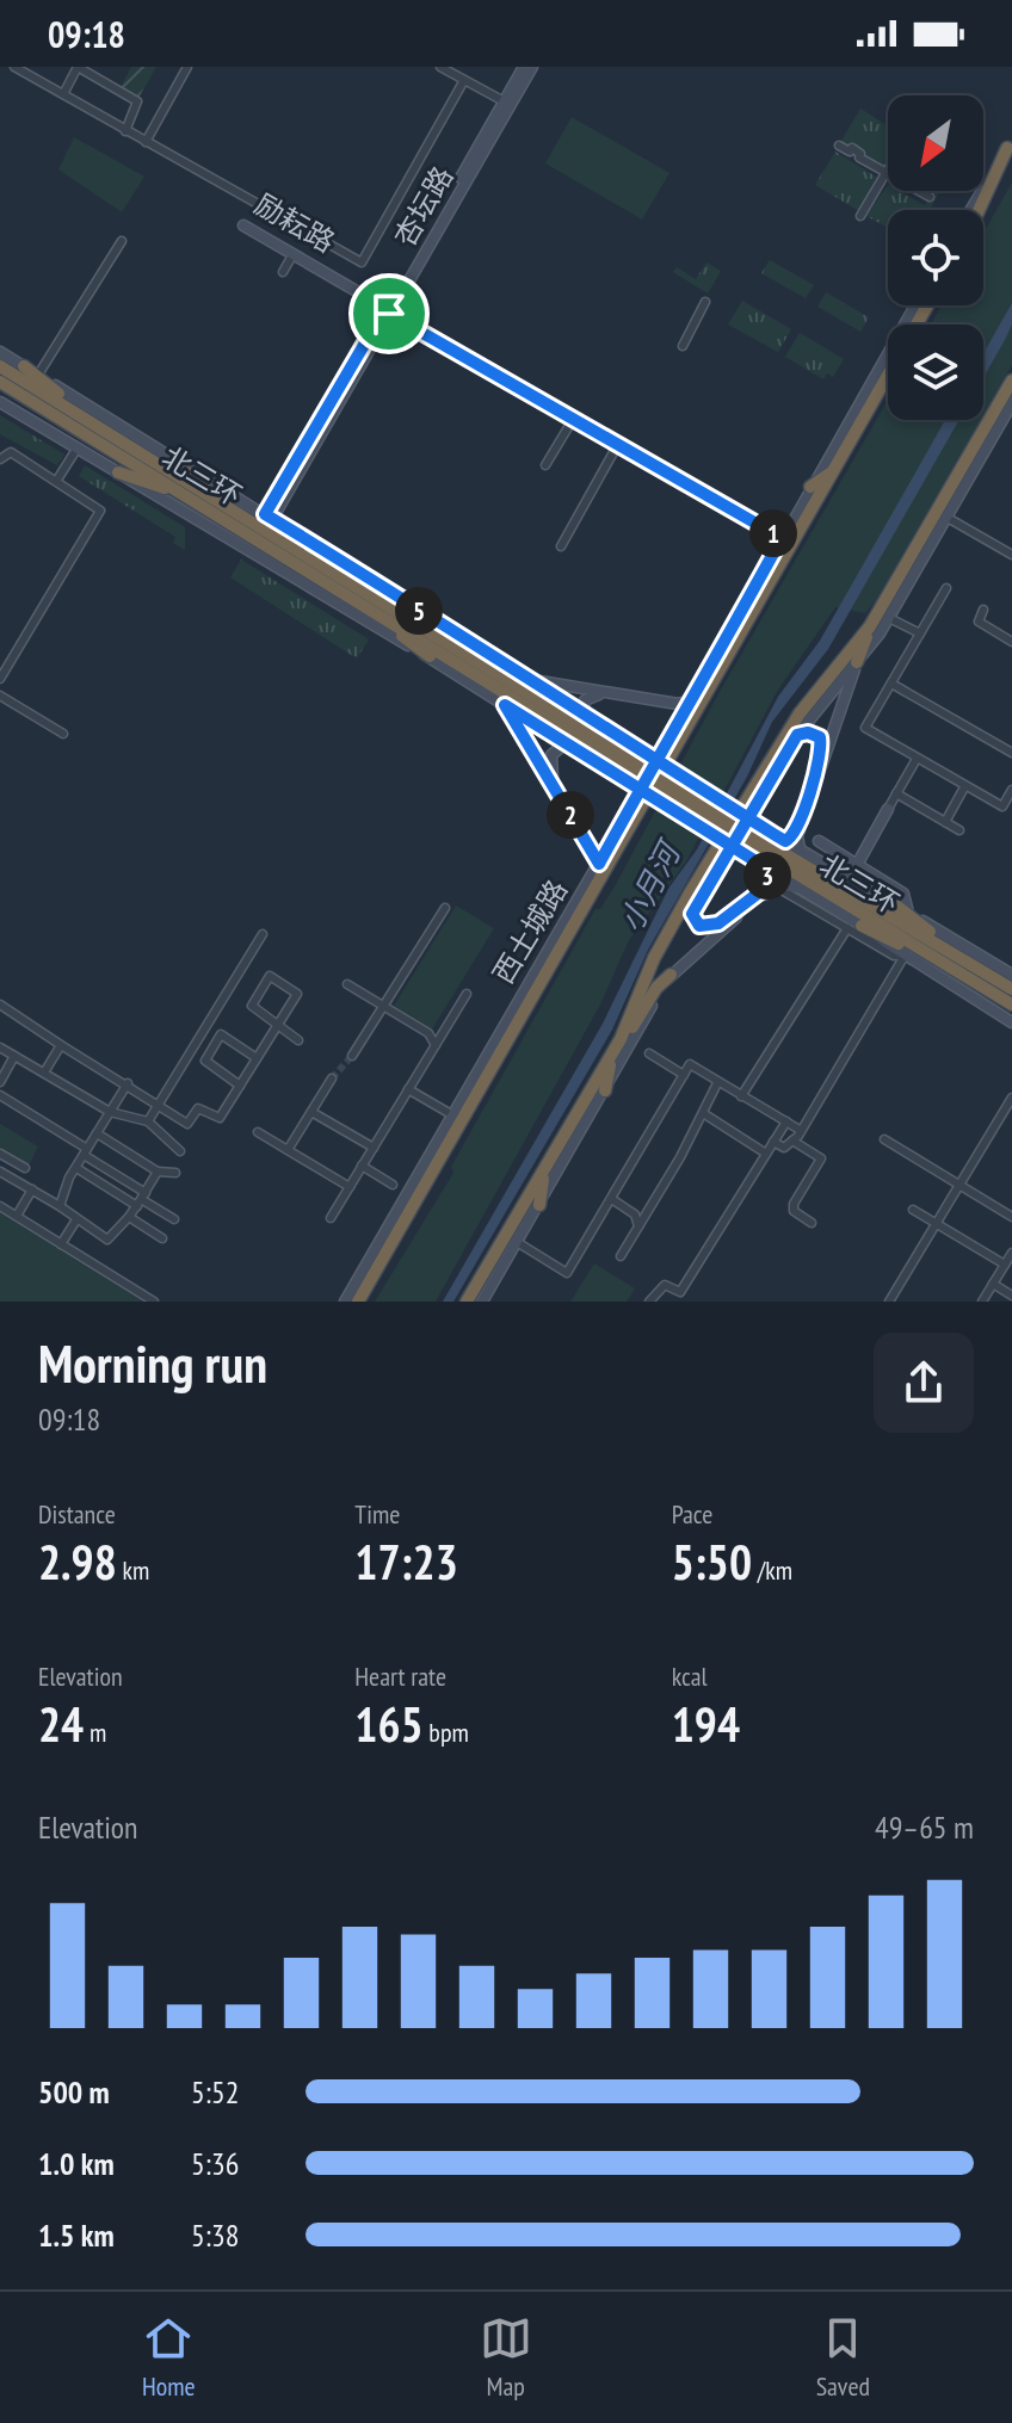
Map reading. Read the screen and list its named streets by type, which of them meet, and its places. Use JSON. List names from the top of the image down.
{
  "streets": {
    "highway": ["北三环", "西土城路"],
    "street": ["杏坛路", "励耘路"]
  },
  "water": ["小月河"],
  "north": "bottom left",
  "page": {
    "status": "09:18",
    "pins": [
      "1",
      "5",
      "2",
      "3"
    ],
    "heading": ["Morning run", "09:18"],
    "stats": [
      ["Distance", "2.98 km"],
      ["Time", "17:23"],
      ["Pace", "5:50 /km"],
      ["Elevation", "24 m"],
      ["Heart rate", "165 bpm"],
      ["kcal", "194"]
    ],
    "chart": ["Elevation", "49–65 m"],
    "list": [
      {
        "name": "500 m",
        "note": "5:52"
      },
      {
        "name": "1.0 km",
        "note": "5:36"
      },
      {
        "name": "1.5 km",
        "note": "5:38"
      }
    ],
    "tabs": ["Home", "Map", "Saved"]
  }
}
